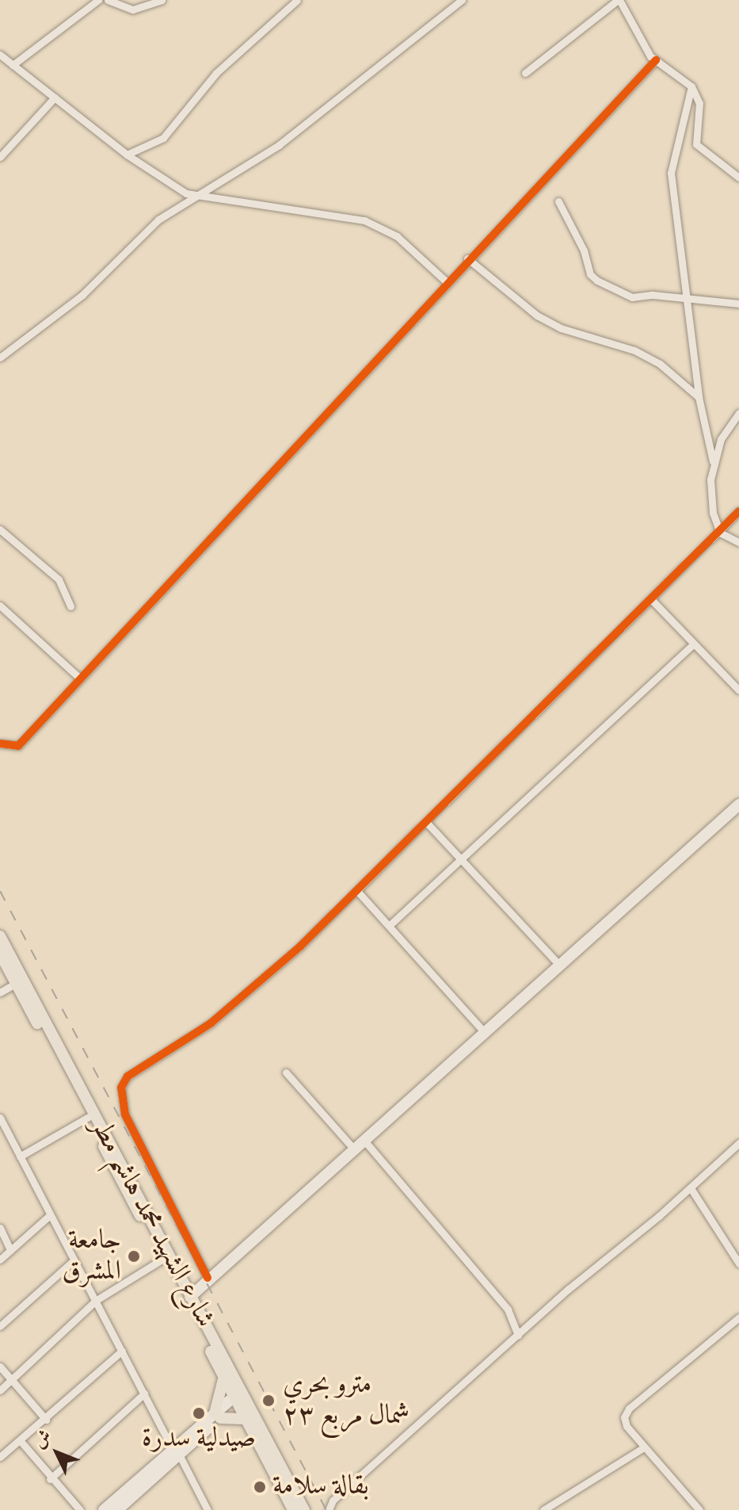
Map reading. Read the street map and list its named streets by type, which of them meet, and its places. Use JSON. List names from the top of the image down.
{
  "streets": {
    "main road": ["شارع الشهيد محمد هاشم مطر"]
  },
  "places": [
    "جامعة المشرق",
    "مترو بحري شمال مربع ٢٣",
    "صيدلية سدرة",
    "بقالة سلامة"
  ],
  "north": "top left"
}
